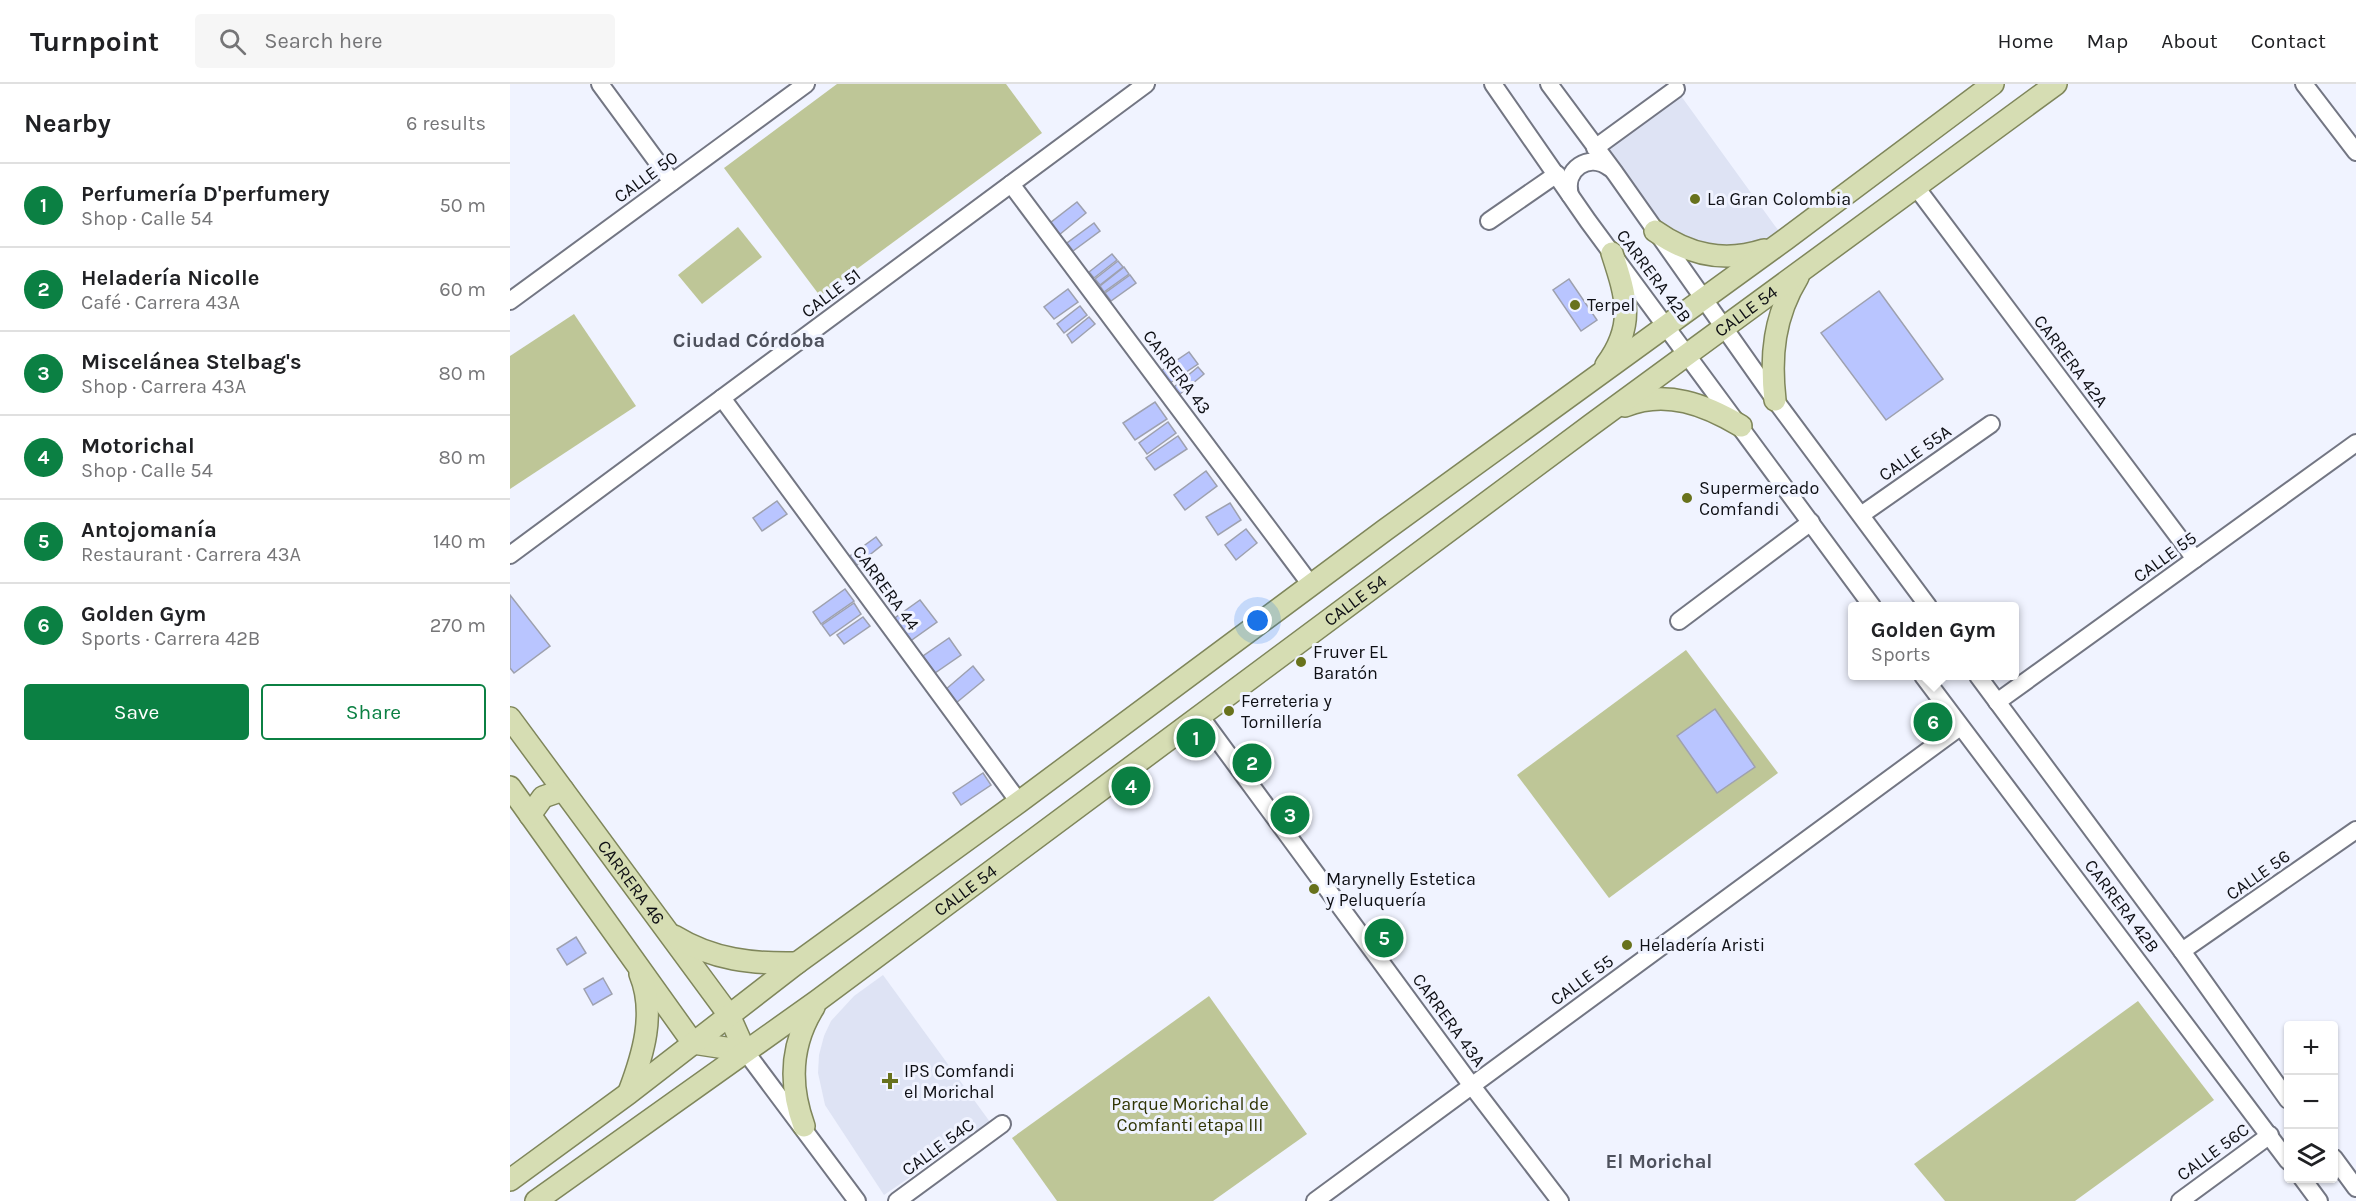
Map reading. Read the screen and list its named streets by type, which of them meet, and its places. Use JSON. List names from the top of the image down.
{
  "streets": {
    "main road": ["CALLE 54", "CARRERA 46"],
    "street": [
      "CALLE 50",
      "CARRERA 42B",
      "CALLE 51",
      "CARRERA 42A",
      "CARRERA 43",
      "CALLE 55A",
      "CALLE 55",
      "CARRERA 44",
      "CALLE 56",
      "CARRERA 43A",
      "CALLE 54C",
      "CALLE 56C"
    ]
  },
  "crossings": [
    ["CARRERA 42B", "CALLE 54"],
    ["CARRERA 42B", "CALLE 55A"],
    ["CARRERA 42B", "CALLE 55"],
    ["CARRERA 42B", "CALLE 56"],
    ["CARRERA 42B", "CALLE 56C"],
    ["CALLE 51", "CARRERA 43"],
    ["CALLE 51", "CARRERA 44"],
    ["CALLE 54", "CARRERA 42A"],
    ["CALLE 54", "CARRERA 43"],
    ["CALLE 54", "CARRERA 44"],
    ["CALLE 54", "CARRERA 46"],
    ["CALLE 54", "CARRERA 43A"],
    ["CARRERA 42A", "CALLE 55"],
    ["CALLE 55", "CARRERA 43A"]
  ],
  "districts": ["Ciudad Córdoba", "El Morichal"],
  "parks": ["Parque Morichal de Comfanti etapa III"],
  "places": {
    "other": [
      "La Gran Colombia",
      "Terpel",
      "Supermercado Comfandi",
      "Fruver EL Baratón",
      "Ferreteria y Tornillería",
      "Marynelly Estetica y Peluquería",
      "Heladería Aristi"
    ],
    "health": ["IPS Comfandi el Morichal"]
  },
  "page": {
    "header": "Turnpoint",
    "search": "Search here",
    "nav": [
      "Home",
      "Map",
      "About",
      "Contact"
    ],
    "heading": ["Nearby", "6 results"],
    "list": [
      {
        "mark": "1",
        "name": "Perfumería D'perfumery",
        "note": "Shop · Calle 54",
        "value": "50 m"
      },
      {
        "mark": "2",
        "name": "Heladería Nicolle",
        "note": "Café · Carrera 43A",
        "value": "60 m"
      },
      {
        "mark": "3",
        "name": "Miscelánea Stelbag's",
        "note": "Shop · Carrera 43A",
        "value": "80 m"
      },
      {
        "mark": "4",
        "name": "Motorichal",
        "note": "Shop · Calle 54",
        "value": "80 m"
      },
      {
        "mark": "5",
        "name": "Antojomanía",
        "note": "Restaurant · Carrera 43A",
        "value": "140 m"
      },
      {
        "mark": "6",
        "name": "Golden Gym",
        "note": "Sports · Carrera 42B",
        "value": "270 m"
      }
    ],
    "popup": ["Golden Gym", "Sports"],
    "buttons": ["Save", "Share"],
    "pins": [
      "6",
      "1",
      "2",
      "4",
      "3",
      "5"
    ],
    "map_buttons": ["+", "−"]
  }
}
